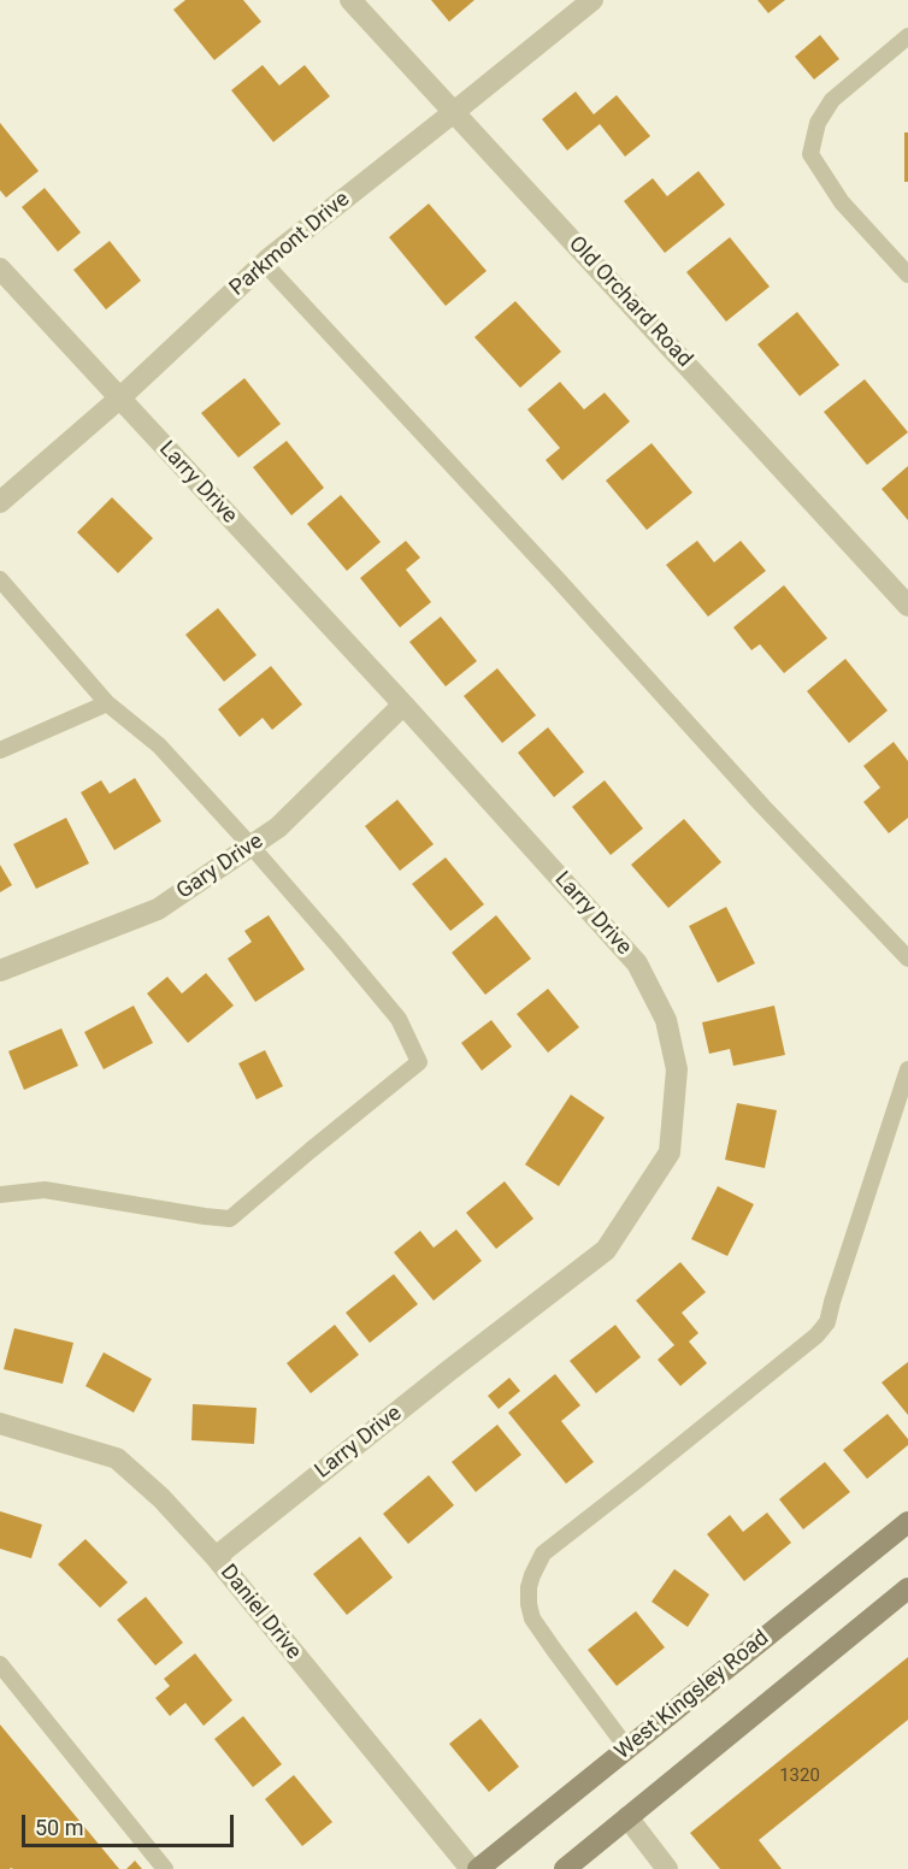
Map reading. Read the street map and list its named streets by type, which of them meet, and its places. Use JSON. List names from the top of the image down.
{
  "streets": {
    "main road": ["West Kingsley Road"],
    "street": [
      "Parkmont Drive",
      "Old Orchard Road",
      "Larry Drive",
      "Gary Drive",
      "Daniel Drive"
    ]
  },
  "crossings": [
    ["Parkmont Drive", "Old Orchard Road"],
    ["Parkmont Drive", "Larry Drive"],
    ["Larry Drive", "Gary Drive"],
    ["Larry Drive", "Daniel Drive"]
  ],
  "house_numbers": ["1320"],
  "scale_bar": "50 m"
}
